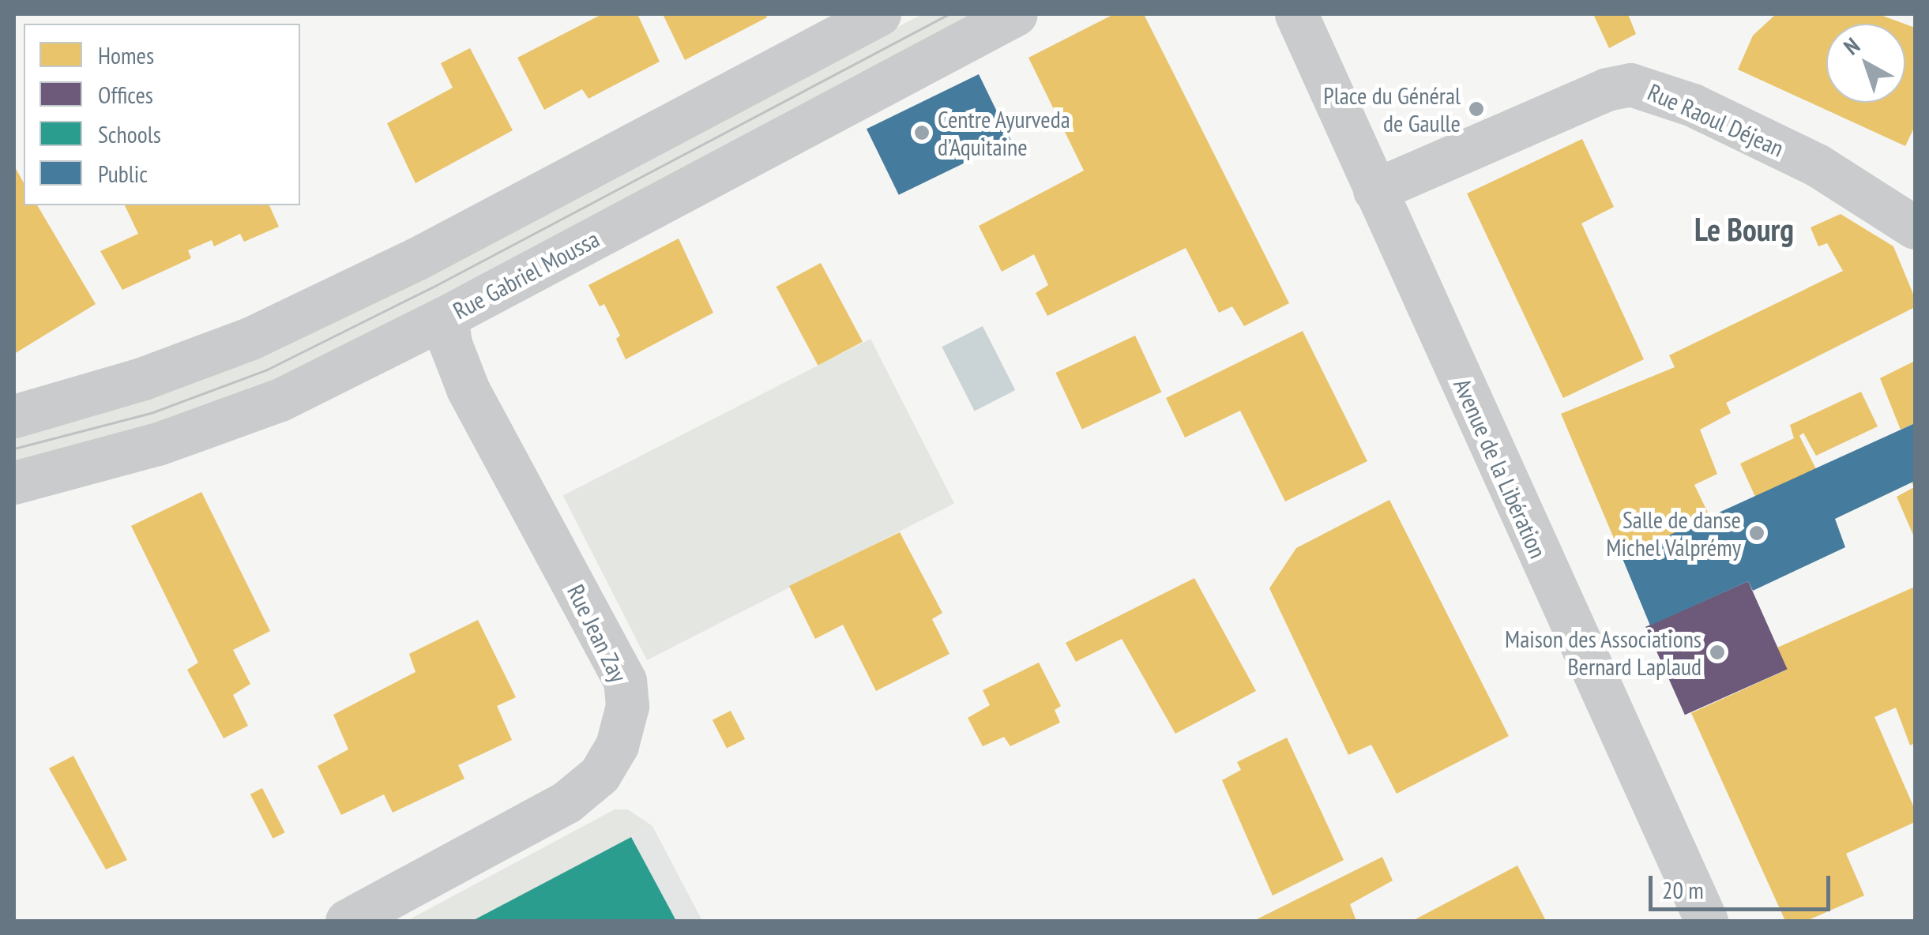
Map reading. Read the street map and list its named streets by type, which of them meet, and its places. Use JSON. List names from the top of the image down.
{
  "streets": {
    "street": [
      "Rue Raoul Déjean",
      "Rue Gabriel Moussa",
      "Avenue de la Libération",
      "Rue Jean Zay"
    ]
  },
  "crossings": [
    ["Rue Raoul Déjean", "Avenue de la Libération"],
    ["Rue Gabriel Moussa", "Rue Jean Zay"]
  ],
  "districts": ["Le Bourg"],
  "places": [
    "Place du Général de Gaulle",
    "Centre Ayurveda d’Aquitaine",
    "Salle de danse Michel Valprémy",
    "Maison des Associations Bernard Laplaud"
  ],
  "legend": [
    "Homes",
    "Offices",
    "Schools",
    "Public"
  ],
  "scale_bar": "20 m",
  "north": "top left"
}
